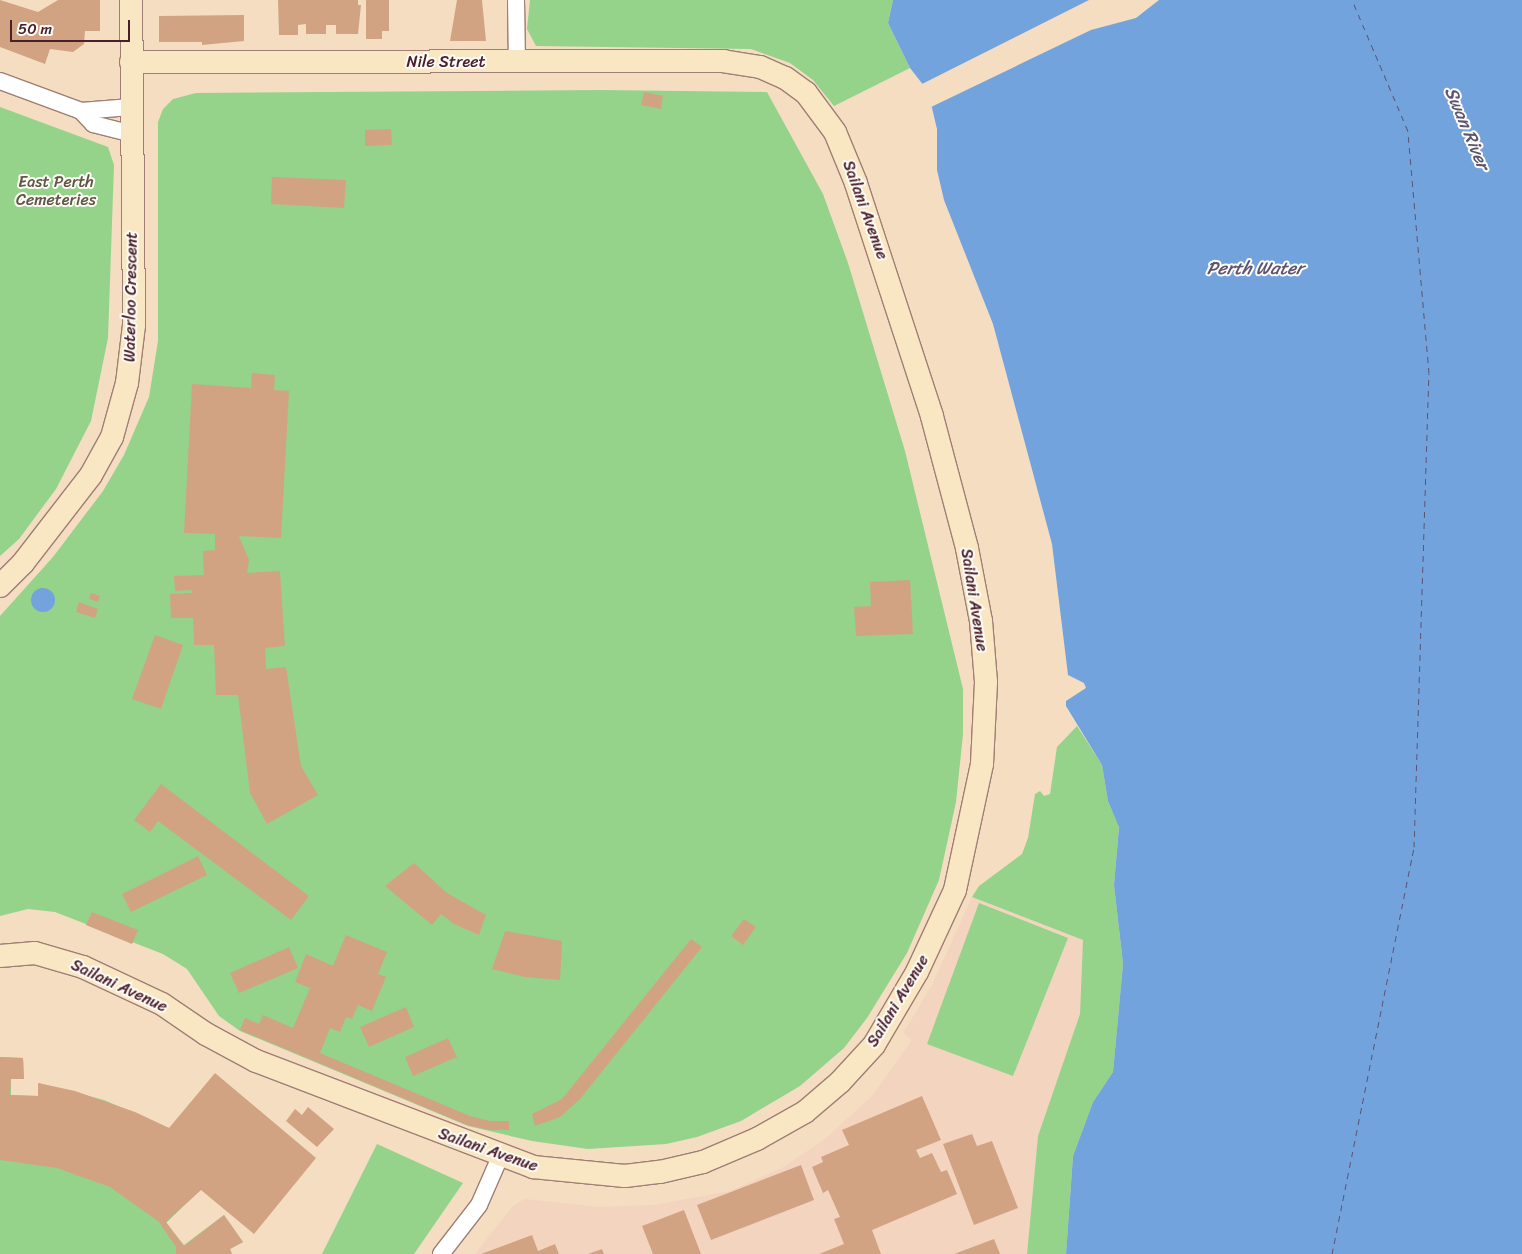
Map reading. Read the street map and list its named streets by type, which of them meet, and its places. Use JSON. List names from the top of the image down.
{
  "streets": {
    "street": ["Nile Street", "Sailani Avenue", "Waterloo Crescent"]
  },
  "crossings": [
    ["Nile Street", "Sailani Avenue"],
    ["Nile Street", "Waterloo Crescent"]
  ],
  "water": ["Swan River", "Perth Water"],
  "parks": ["East Perth Cemeteries"],
  "scale_bar": "50 m"
}
